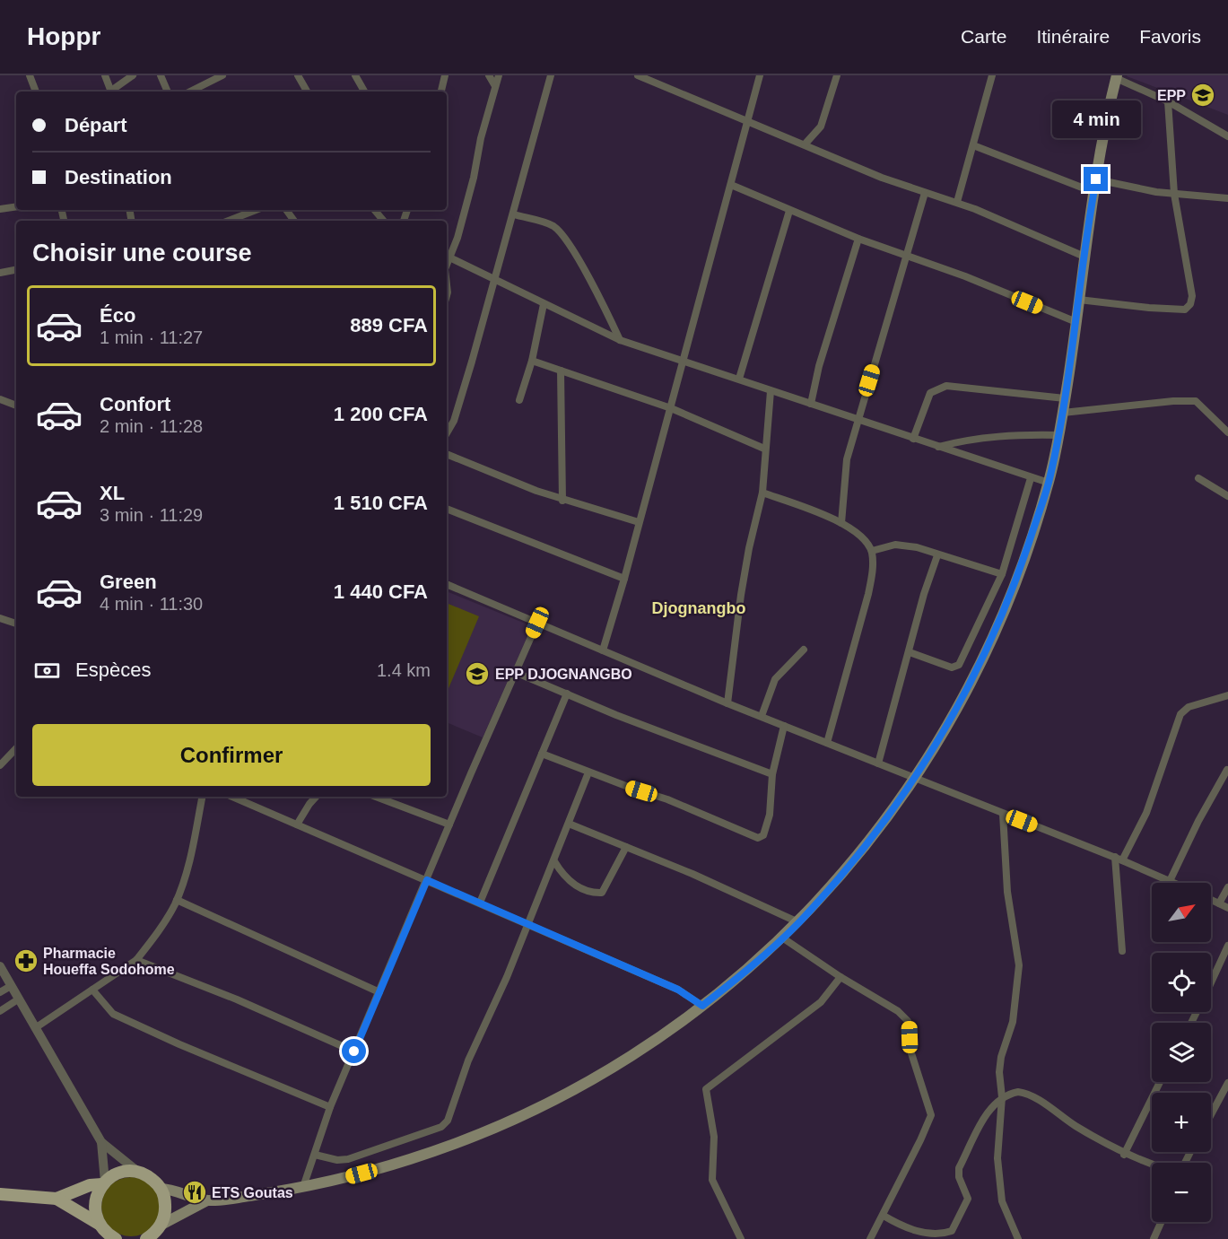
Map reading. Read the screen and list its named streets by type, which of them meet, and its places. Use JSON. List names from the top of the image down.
{
  "districts": ["Djognangbo"],
  "places": {
    "school or university": ["EPP", "EPP DJOGNANGBO"],
    "pharmacy": ["Pharmacie Houeffa Sodohome"],
    "restaurant": ["ETS Goutas"]
  },
  "north": "top right",
  "page": {
    "header": "Hoppr",
    "nav": ["Carte", "Itinéraire", "Favoris"],
    "banner": ["Départ", "Destination"],
    "bubble": "4 min",
    "heading": "Choisir une course",
    "list": [
      {
        "name": "Éco",
        "note": "1 min · 11:27",
        "value": "889 CFA"
      },
      {
        "name": "Confort",
        "note": "2 min · 11:28",
        "value": "1 200 CFA"
      },
      {
        "name": "XL",
        "note": "3 min · 11:29",
        "value": "1 510 CFA"
      },
      {
        "name": "Green",
        "note": "4 min · 11:30",
        "value": "1 440 CFA"
      }
    ],
    "pay": ["Espèces", "1.4 km"],
    "buttons": "Confirmer",
    "map_buttons": ["+", "−"]
  }
}
